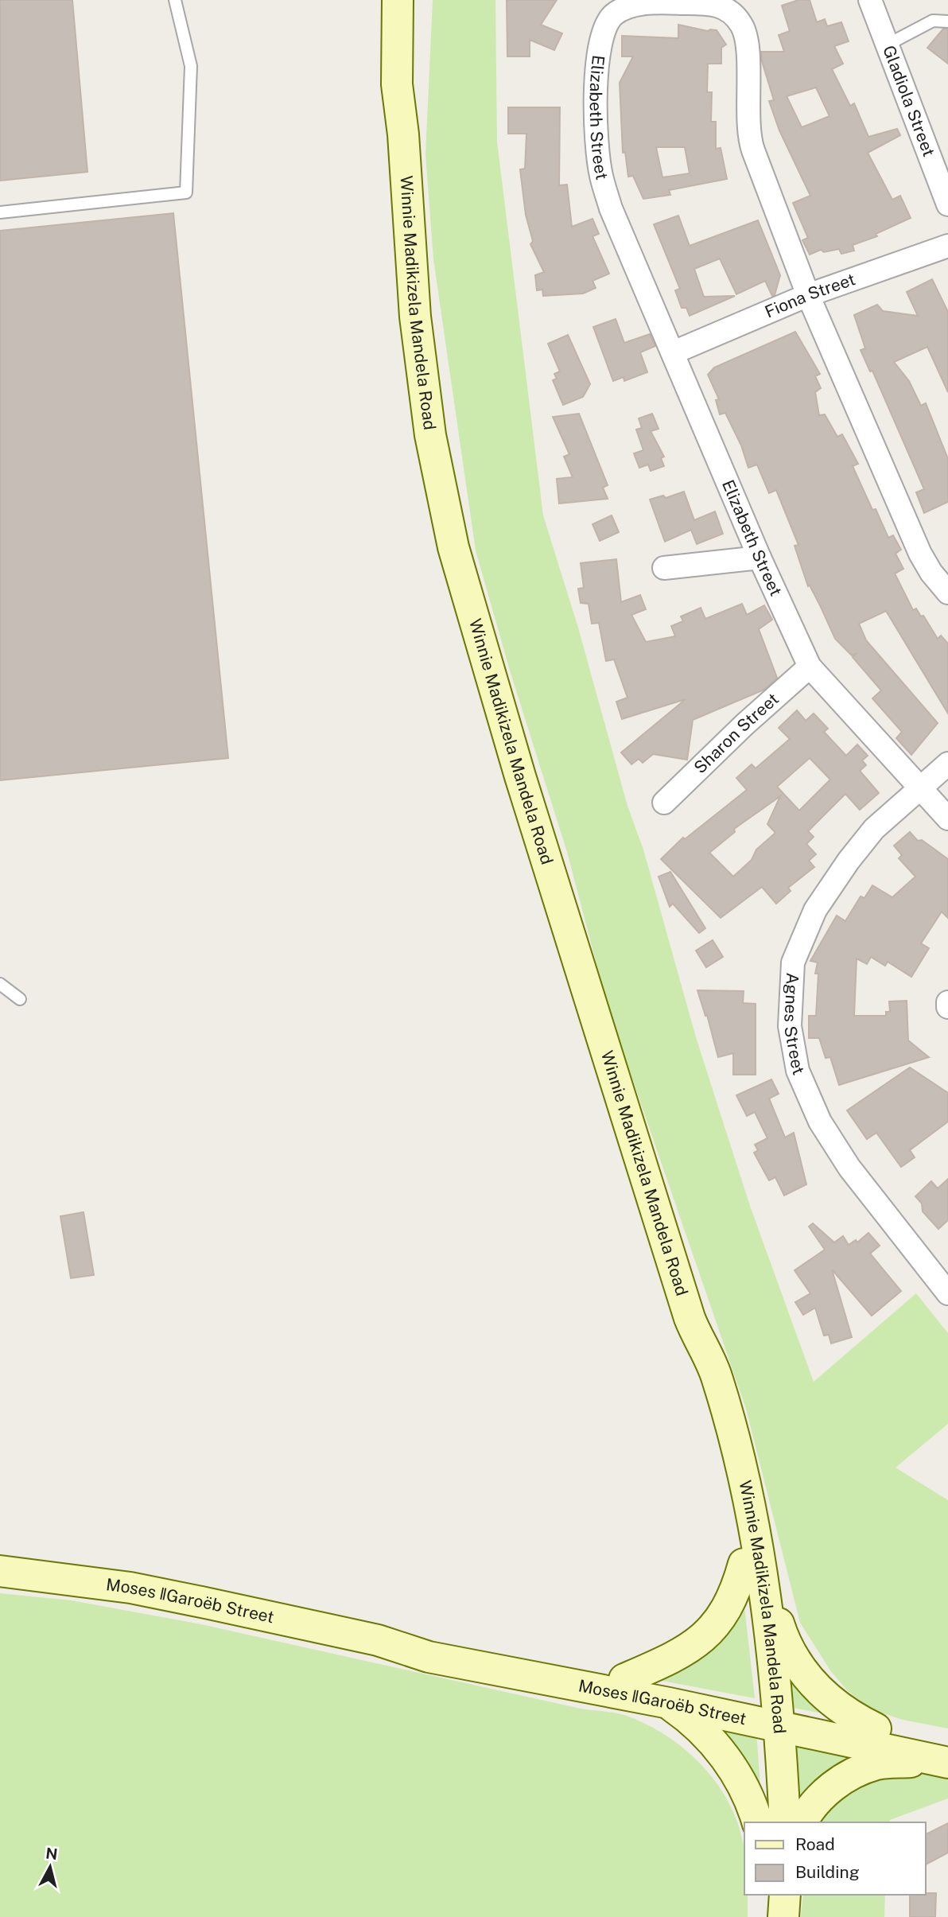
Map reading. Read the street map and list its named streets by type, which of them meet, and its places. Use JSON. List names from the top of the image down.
{
  "streets": {
    "main road": ["Winnie Madikizela Mandela Road", "Moses ǁGaroëb Street"],
    "street": [
      "Gladiola Street",
      "Elizabeth Street",
      "Fiona Street",
      "Sharon Street",
      "Agnes Street"
    ]
  },
  "crossings": [
    ["Elizabeth Street", "Fiona Street"],
    ["Elizabeth Street", "Sharon Street"],
    ["Elizabeth Street", "Agnes Street"],
    ["Winnie Madikizela Mandela Road", "Moses ǁGaroëb Street"]
  ],
  "legend": ["Road", "Building"],
  "north": "top"
}
